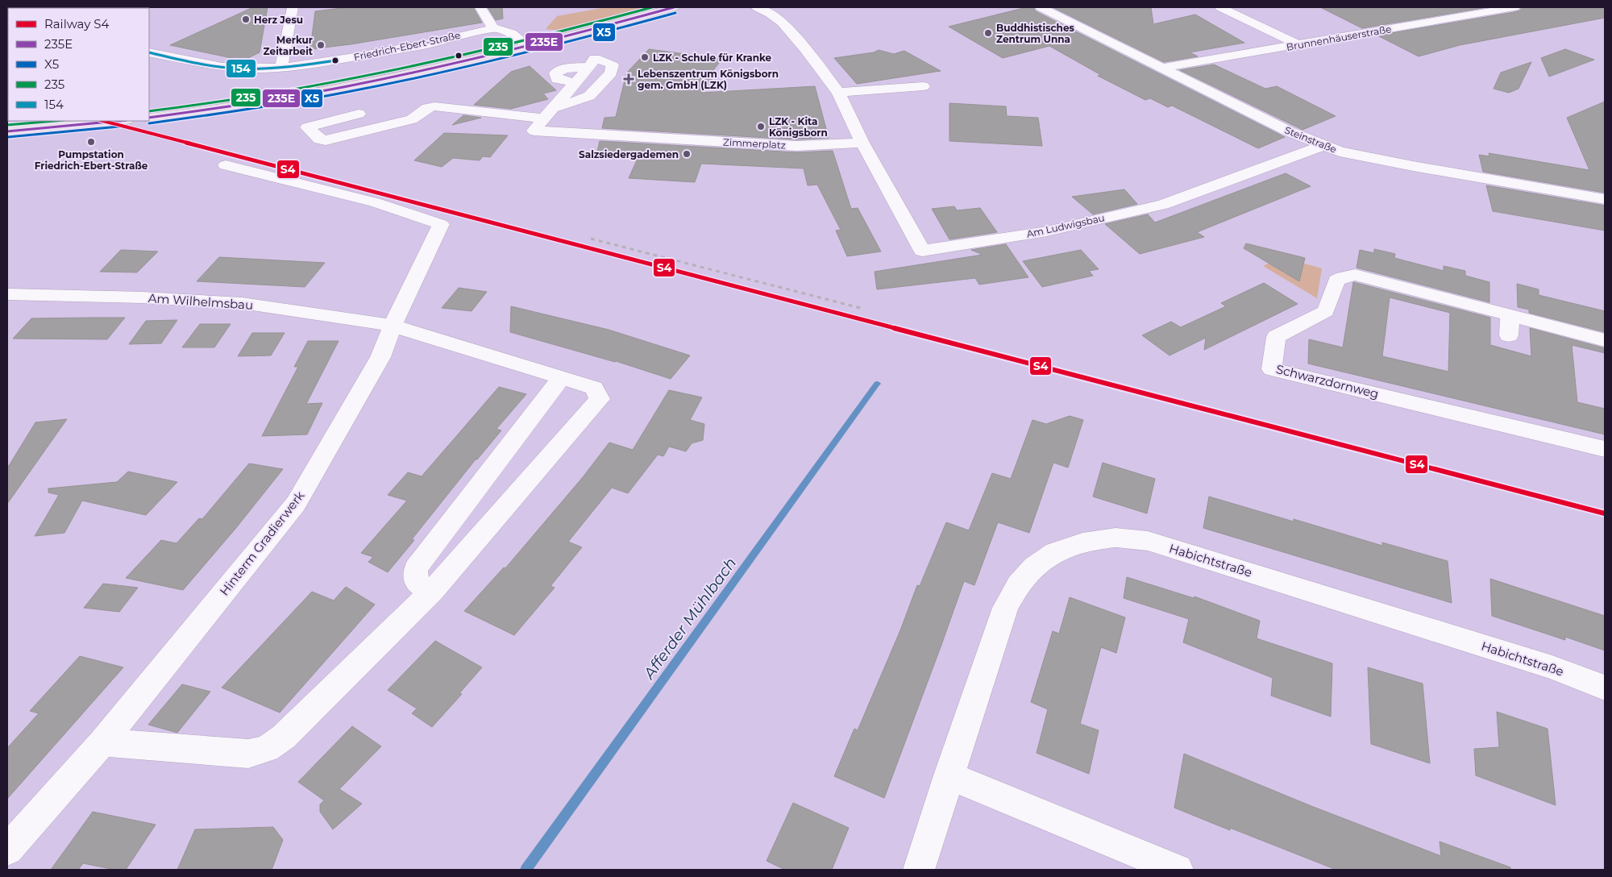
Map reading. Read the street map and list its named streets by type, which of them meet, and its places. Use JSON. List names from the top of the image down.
{
  "streets": {
    "street": [
      "Brunnenhäuserstraße",
      "Friedrich-Ebert-Straße",
      "Steinstraße",
      "Zimmerplatz",
      "Am Ludwigsbau",
      "Am Wilhelmsbau",
      "Schwarzdornweg",
      "Hinterm Gradierwerk",
      "Habichtstraße"
    ]
  },
  "crossings": [
    ["Brunnenhäuserstraße", "Steinstraße"],
    ["Steinstraße", "Am Ludwigsbau"],
    ["Zimmerplatz", "Am Ludwigsbau"],
    ["Am Wilhelmsbau", "Hinterm Gradierwerk"]
  ],
  "water": ["Afferder Mühlbach"],
  "places": {
    "other": [
      "Herz Jesu",
      "Buddhistisches Zentrum Unna",
      "Merkur Zeitarbeit",
      "LZK - Schule für Kranke",
      "LZK - Kita Königsborn",
      "Pumpstation Friedrich-Ebert-Straße",
      "Salzsiedergademen"
    ],
    "health": ["Lebenszentrum Königsborn gem. GmbH (LZK)"]
  },
  "lines": [
    "transit line 235E",
    "transit line 235",
    "transit line X5",
    "transit line 154",
    "rail line S4"
  ],
  "legend": [
    "Railway S4",
    "235E",
    "X5",
    "235",
    "154"
  ]
}
